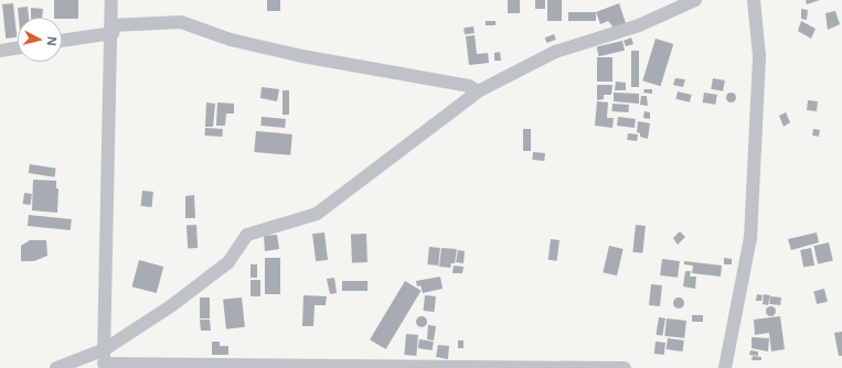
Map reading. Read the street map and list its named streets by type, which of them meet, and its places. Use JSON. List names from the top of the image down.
{
  "north": "right"
}
